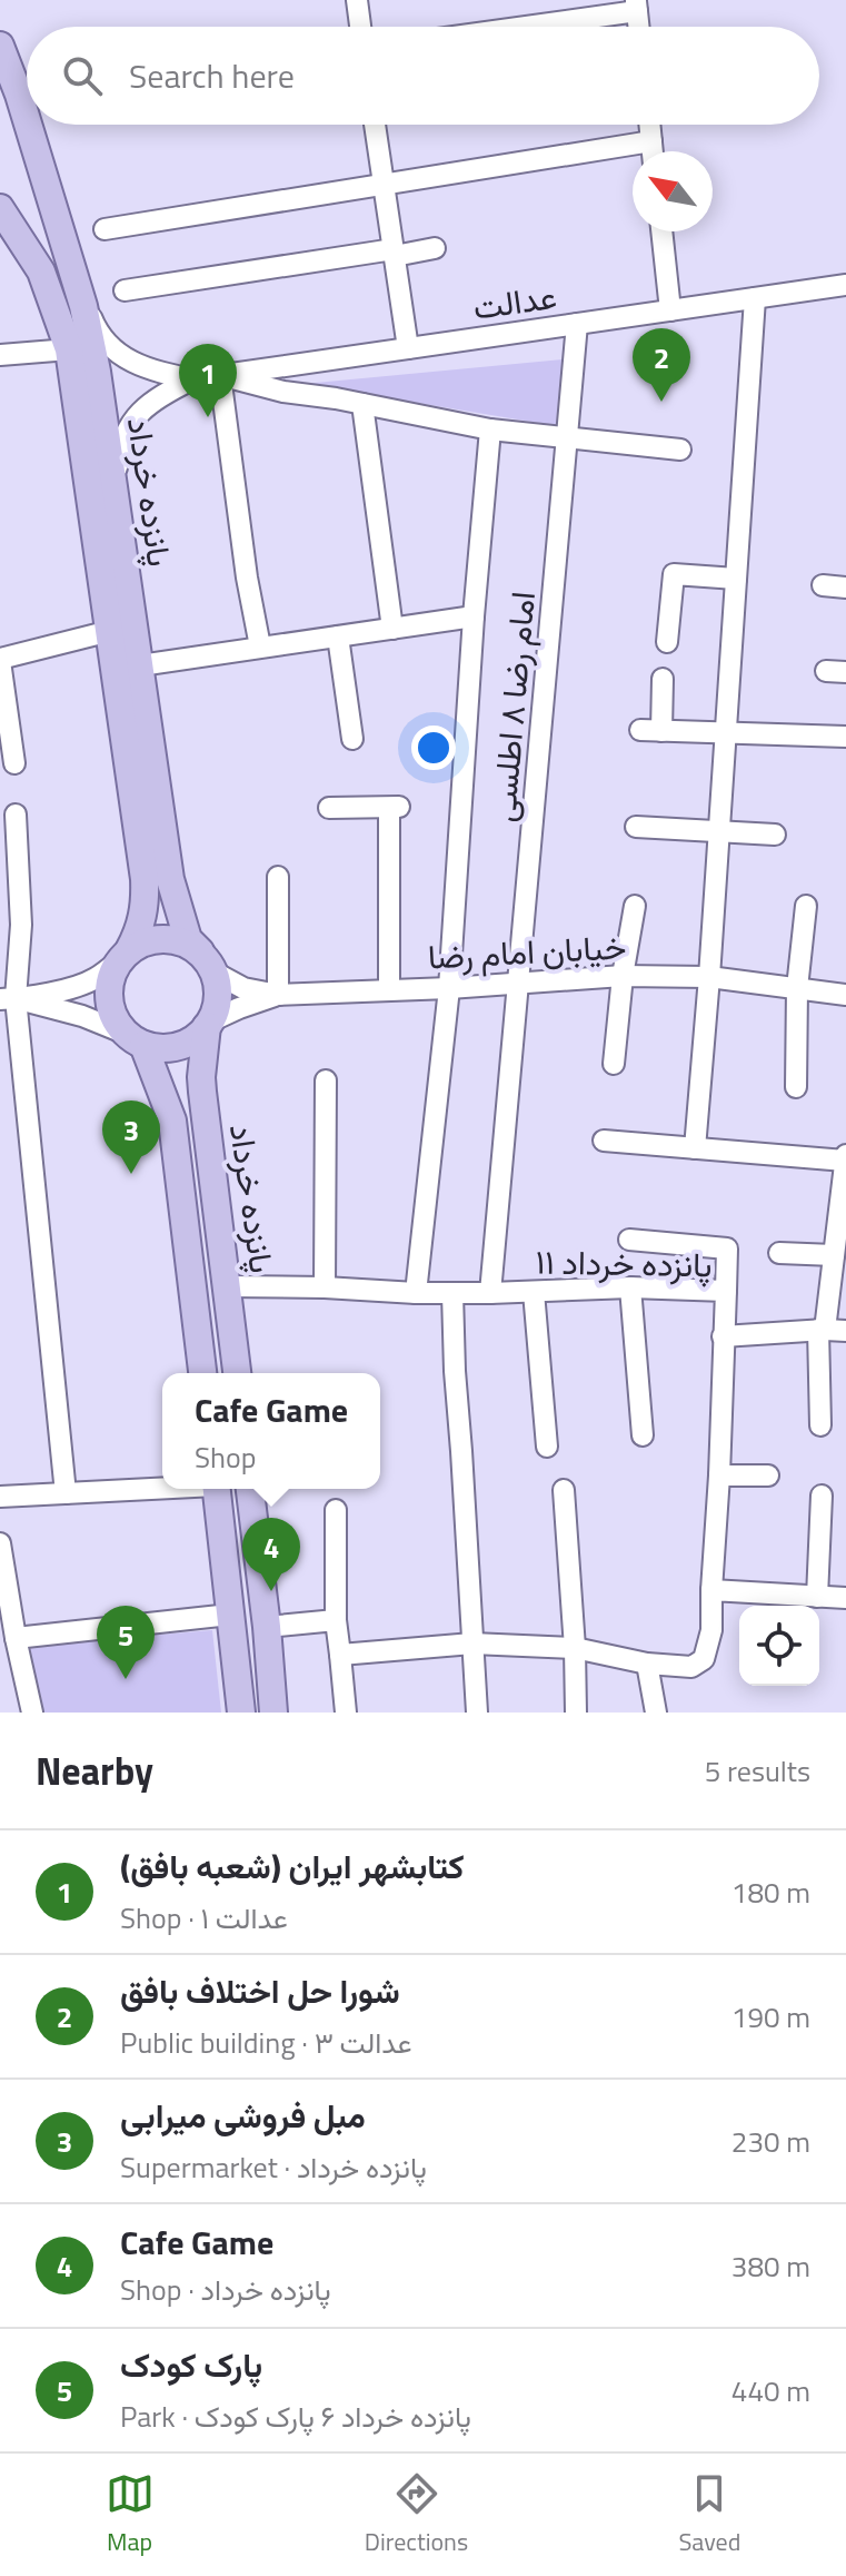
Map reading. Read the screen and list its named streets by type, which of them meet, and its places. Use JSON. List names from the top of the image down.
{
  "streets": {
    "main road": ["پانزده خرداد"],
    "street": [
      "عدالت",
      "امام رضا ۸ اطلسی",
      "خیابان امام رضا",
      "پانزده خرداد ۱۱"
    ]
  },
  "crossings": [
    ["عدالت", "پانزده خرداد"],
    ["عدالت", "امام رضا ۸ اطلسی"],
    ["پانزده خرداد", "خیابان امام رضا"],
    ["پانزده خرداد", "پانزده خرداد ۱۱"],
    ["امام رضا ۸ اطلسی", "خیابان امام رضا"],
    ["امام رضا ۸ اطلسی", "پانزده خرداد ۱۱"]
  ],
  "north": "top left",
  "page": {
    "search": "Search here",
    "pins": [
      "2",
      "1",
      "3",
      "4",
      "5"
    ],
    "popup": ["Cafe Game", "Shop"],
    "heading": ["Nearby", "5 results"],
    "list": [
      {
        "mark": "1",
        "name": "کتابشهر ایران (شعبه بافق)",
        "note": "Shop · عدالت ۱",
        "value": "180 m"
      },
      {
        "mark": "2",
        "name": "شورا حل اختلاف بافق",
        "note": "Public building · عدالت ۳",
        "value": "190 m"
      },
      {
        "mark": "3",
        "name": "مبل فروشی میرابی",
        "note": "Supermarket · پانزده خرداد",
        "value": "230 m"
      },
      {
        "mark": "4",
        "name": "Cafe Game",
        "note": "Shop · پانزده خرداد",
        "value": "380 m"
      },
      {
        "mark": "5",
        "name": "پارک کودک",
        "note": "Park · پانزده خرداد ۶ پارک کودک",
        "value": "440 m"
      }
    ],
    "nav": ["Map", "Directions", "Saved"]
  }
}
